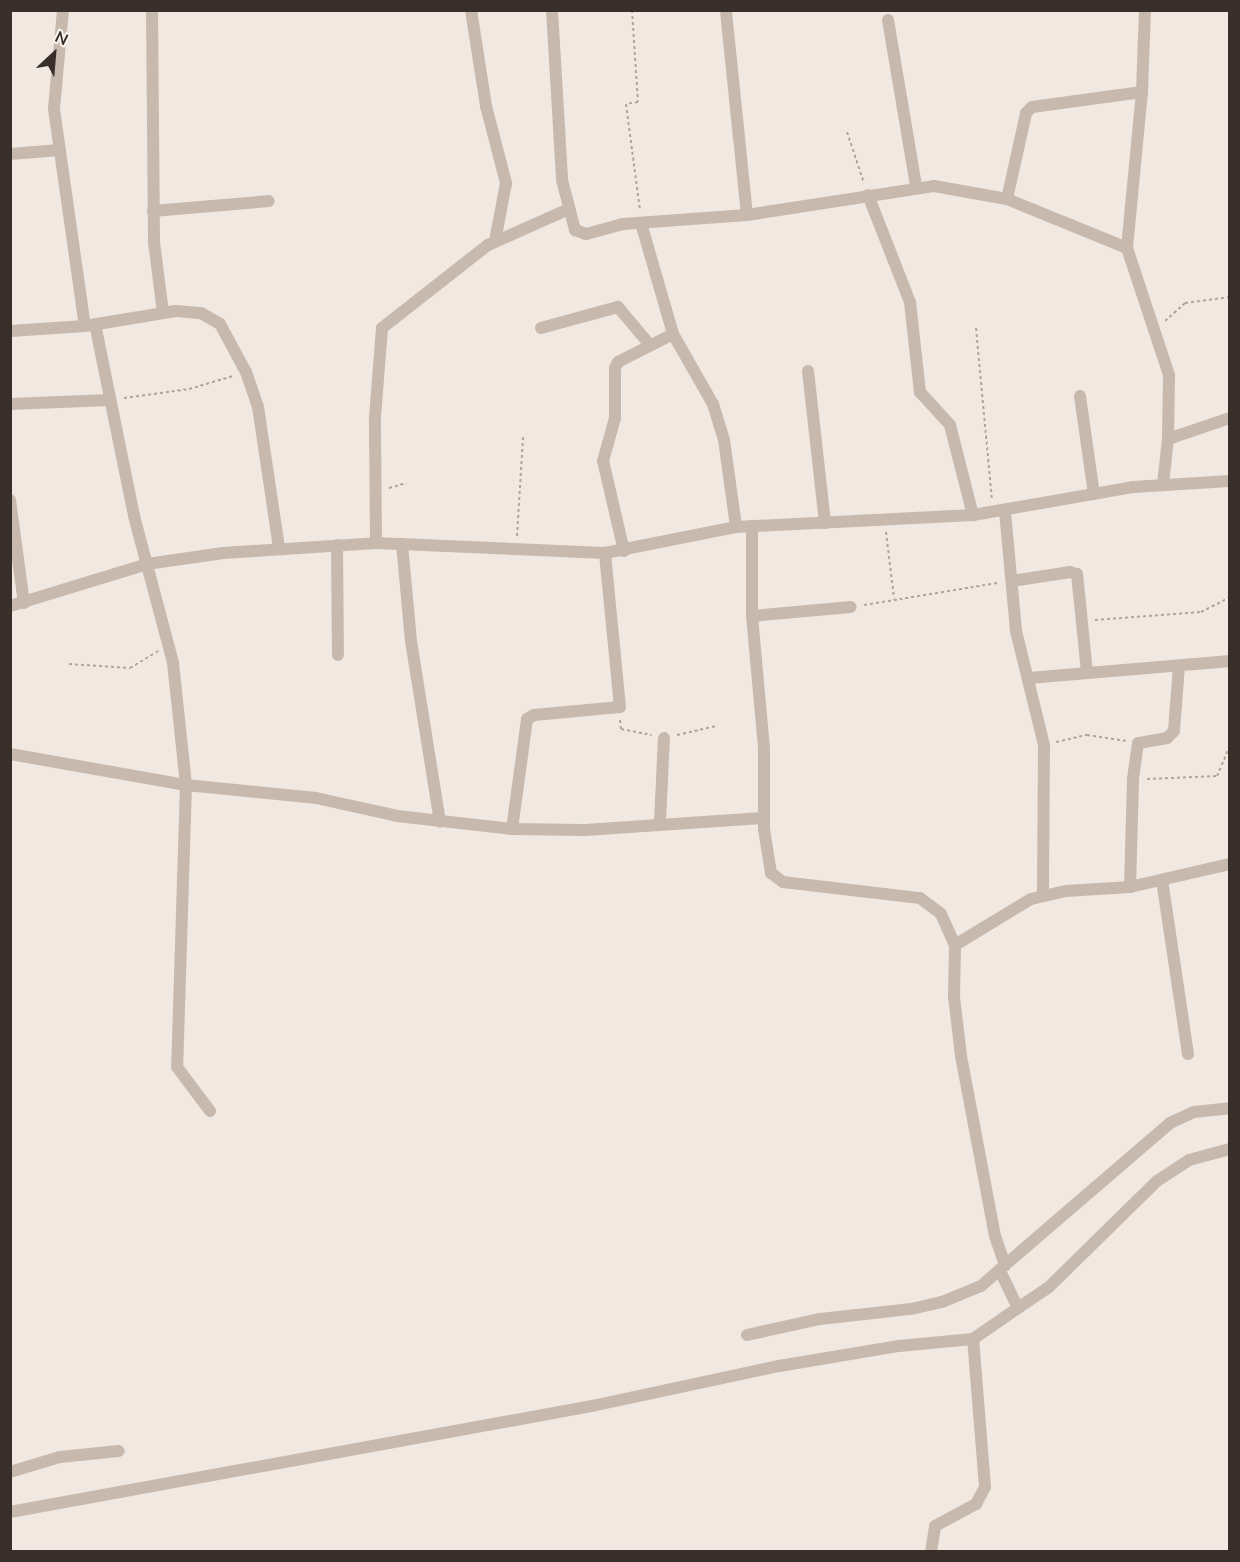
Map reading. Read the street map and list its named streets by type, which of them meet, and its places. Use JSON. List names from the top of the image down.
{
  "north": "top right"
}
